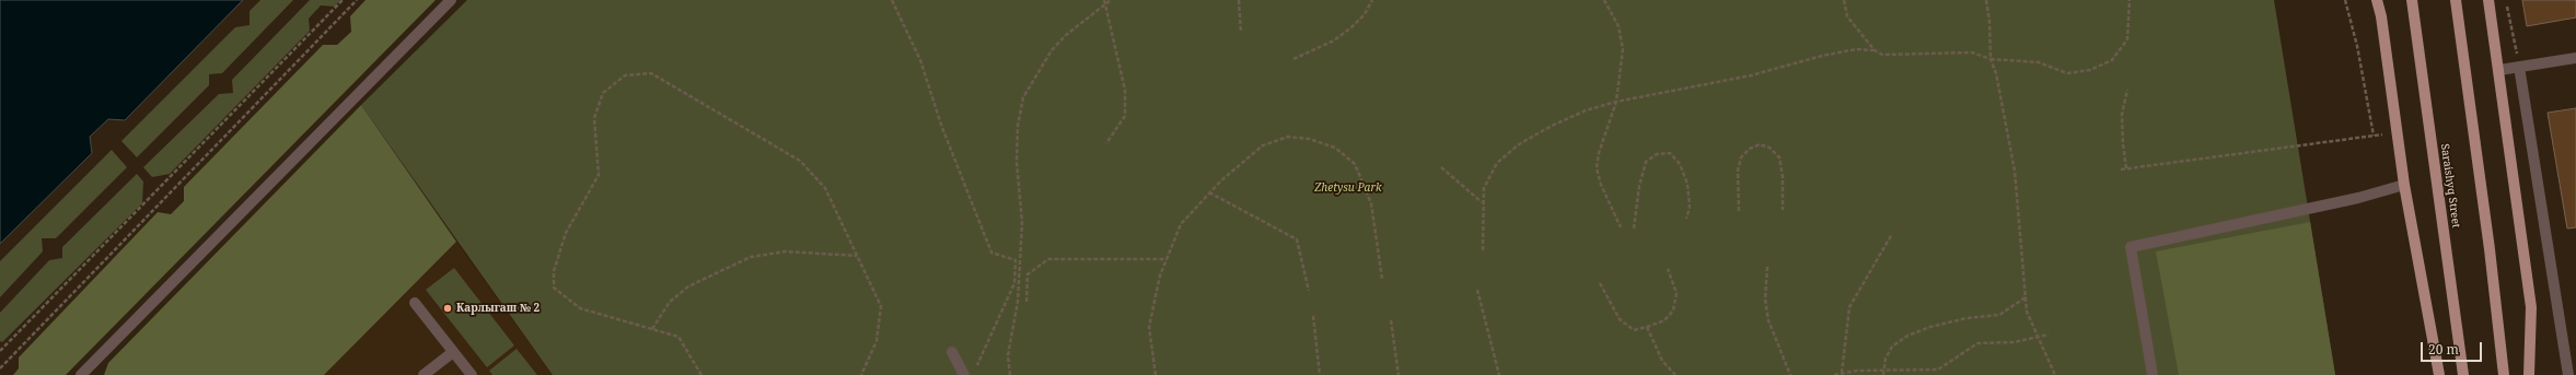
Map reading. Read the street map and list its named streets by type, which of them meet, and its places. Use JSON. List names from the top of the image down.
{
  "streets": {
    "main road": ["Saraishyq Street"]
  },
  "parks": ["Zhetysu Park"],
  "places": ["Карлыгаш № 2"],
  "scale_bar": "20 m"
}
